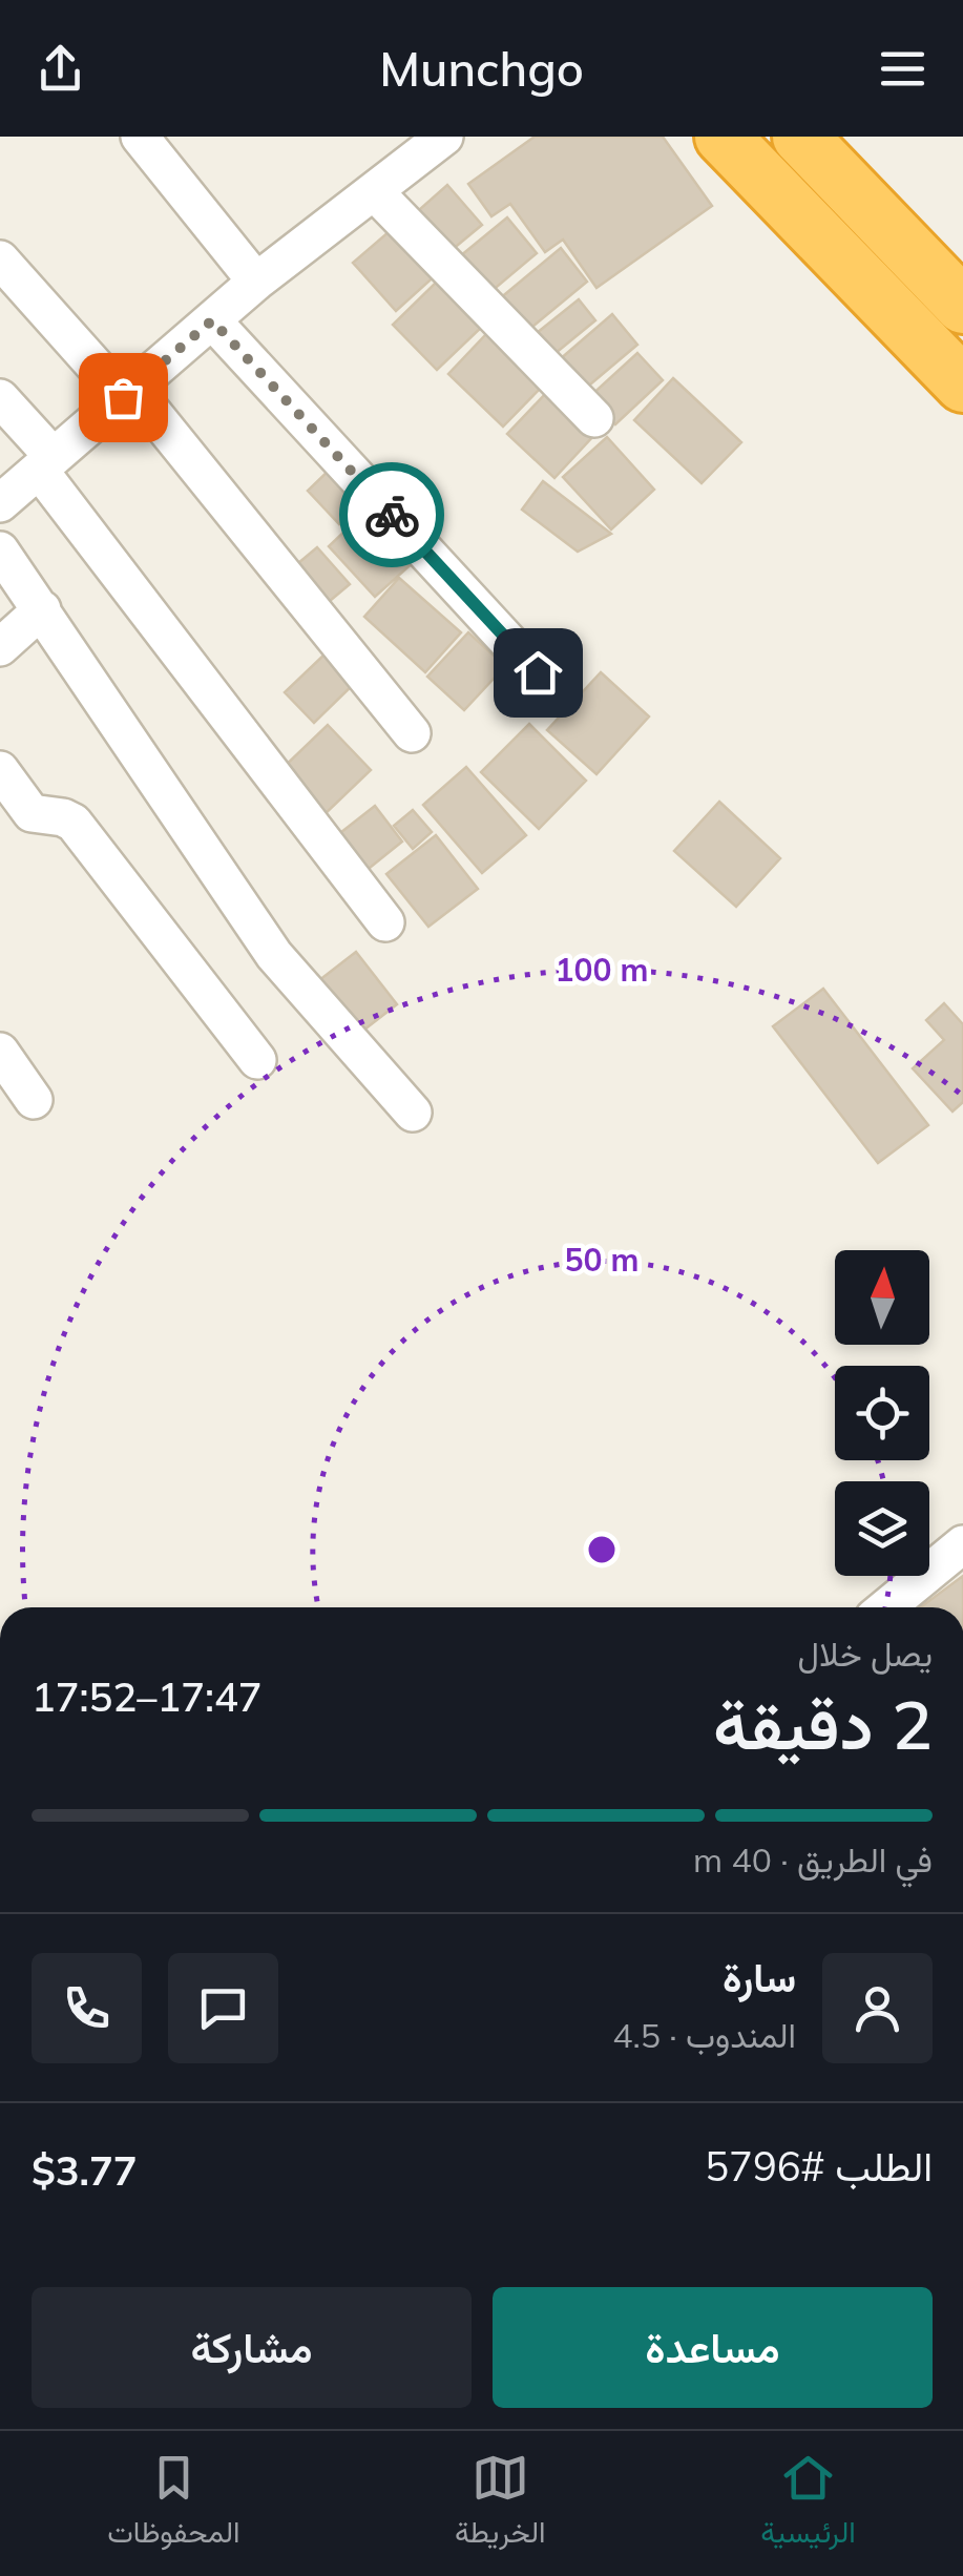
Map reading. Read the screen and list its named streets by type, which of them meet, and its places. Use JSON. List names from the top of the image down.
{
  "north": "top",
  "page": {
    "header": "Munchgo",
    "heading": ["2 دقيقة", "يصل خلال", "17:47–17:52"],
    "panel": [
      "سارة",
      "المندوب · 4.5",
      "الطلب #5796",
      "$3.77"
    ],
    "bar": "في الطريق · 40 m",
    "buttons": ["مساعدة", "مشاركة"],
    "tabs": ["الرئيسية", "الخريطة", "المحفوظات"]
  },
  "rings": ["100 m", "50 m"]
}
